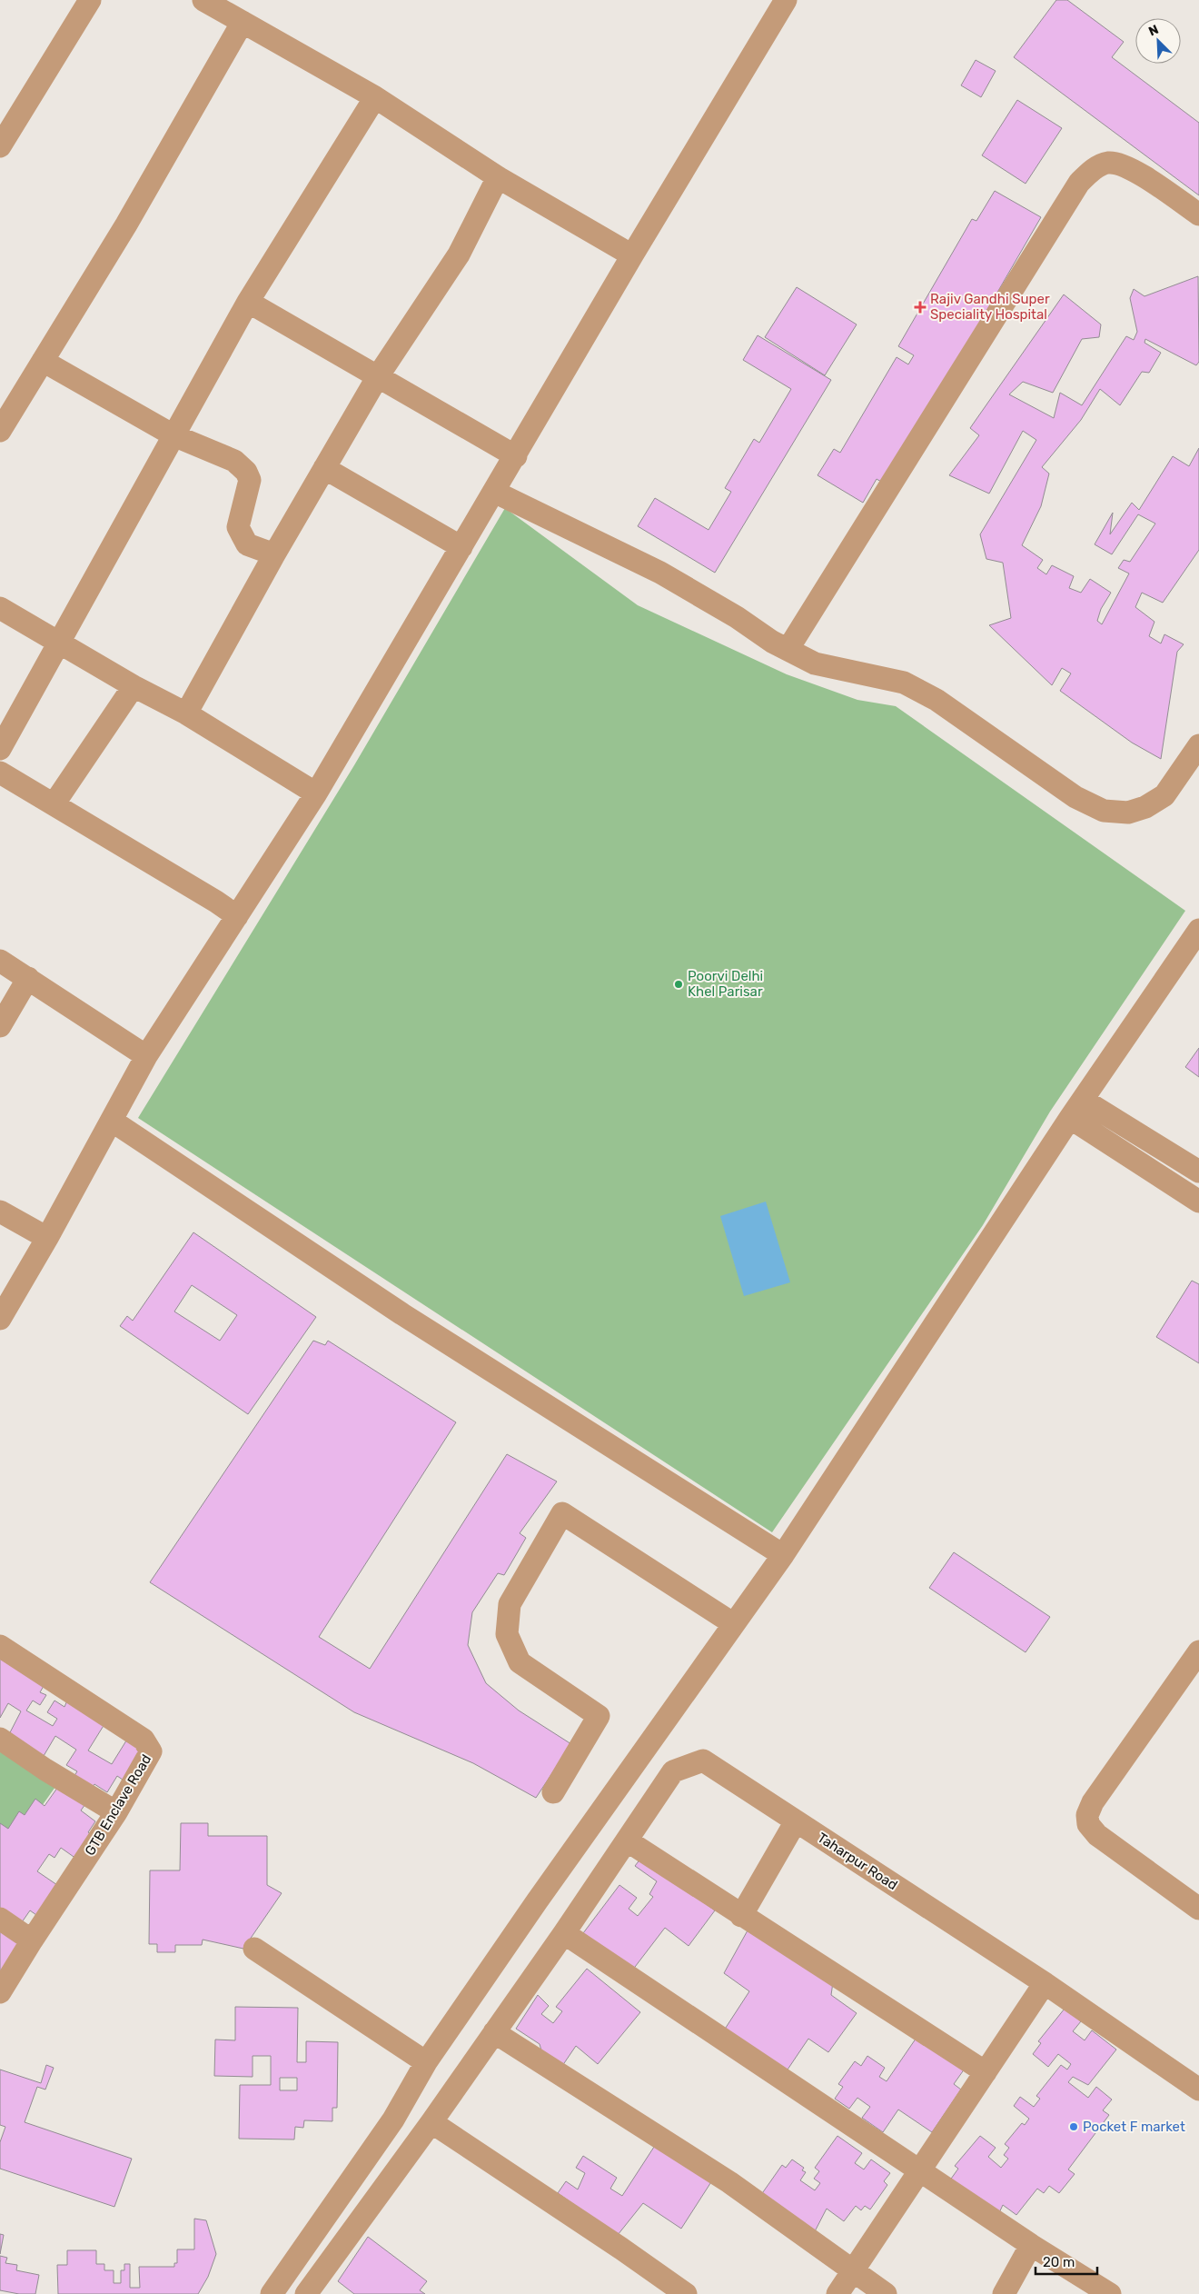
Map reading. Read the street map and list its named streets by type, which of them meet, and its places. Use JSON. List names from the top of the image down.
{
  "streets": {
    "street": ["GTB Enclave Road", "Taharpur Road"]
  },
  "places": {
    "health": ["Rajiv Gandhi Super Speciality Hospital"],
    "other": ["Poorvi Delhi Khel Parisar", "Pocket F market"]
  },
  "scale_bar": "20 m",
  "north": "top left"
}
